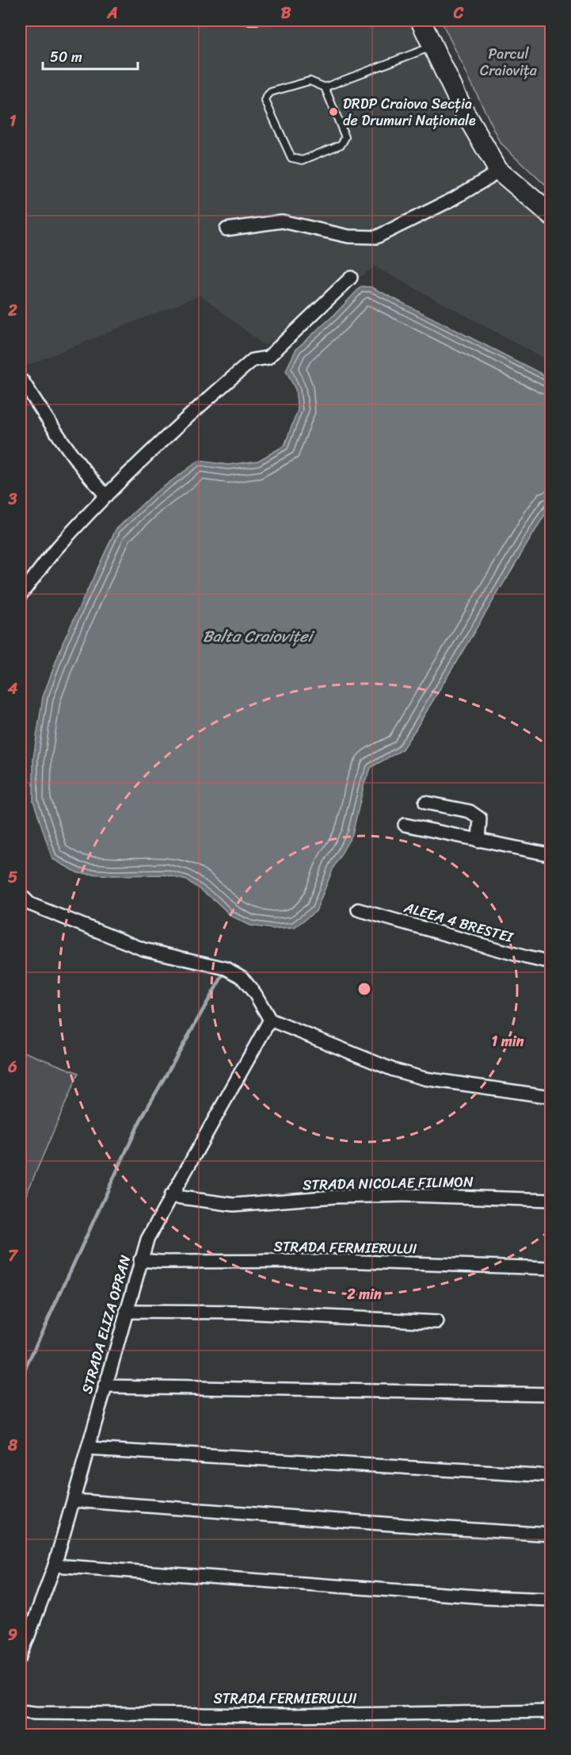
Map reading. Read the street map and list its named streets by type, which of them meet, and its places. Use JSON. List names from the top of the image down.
{
  "streets": {
    "street": [
      "ALEEA 4 BRESTEI",
      "STRADA NICOLAE FILIMON",
      "STRADA FERMIERULUI",
      "STRADA ELIZA OPRAN"
    ]
  },
  "crossings": [
    ["STRADA NICOLAE FILIMON", "STRADA ELIZA OPRAN"],
    ["STRADA FERMIERULUI", "STRADA ELIZA OPRAN"]
  ],
  "water": ["Balta Craioviței"],
  "parks": ["Parcul Craiovița"],
  "places": ["DRDP Craiova Secția de Drumuri Naționale"],
  "scale_bar": "50 m",
  "grid": {
    "columns": ["A", "B", "C"],
    "rows": [
      "1",
      "2",
      "3",
      "4",
      "5",
      "6",
      "7",
      "8",
      "9"
    ]
  },
  "rings": ["1 min", "2 min"]
}
